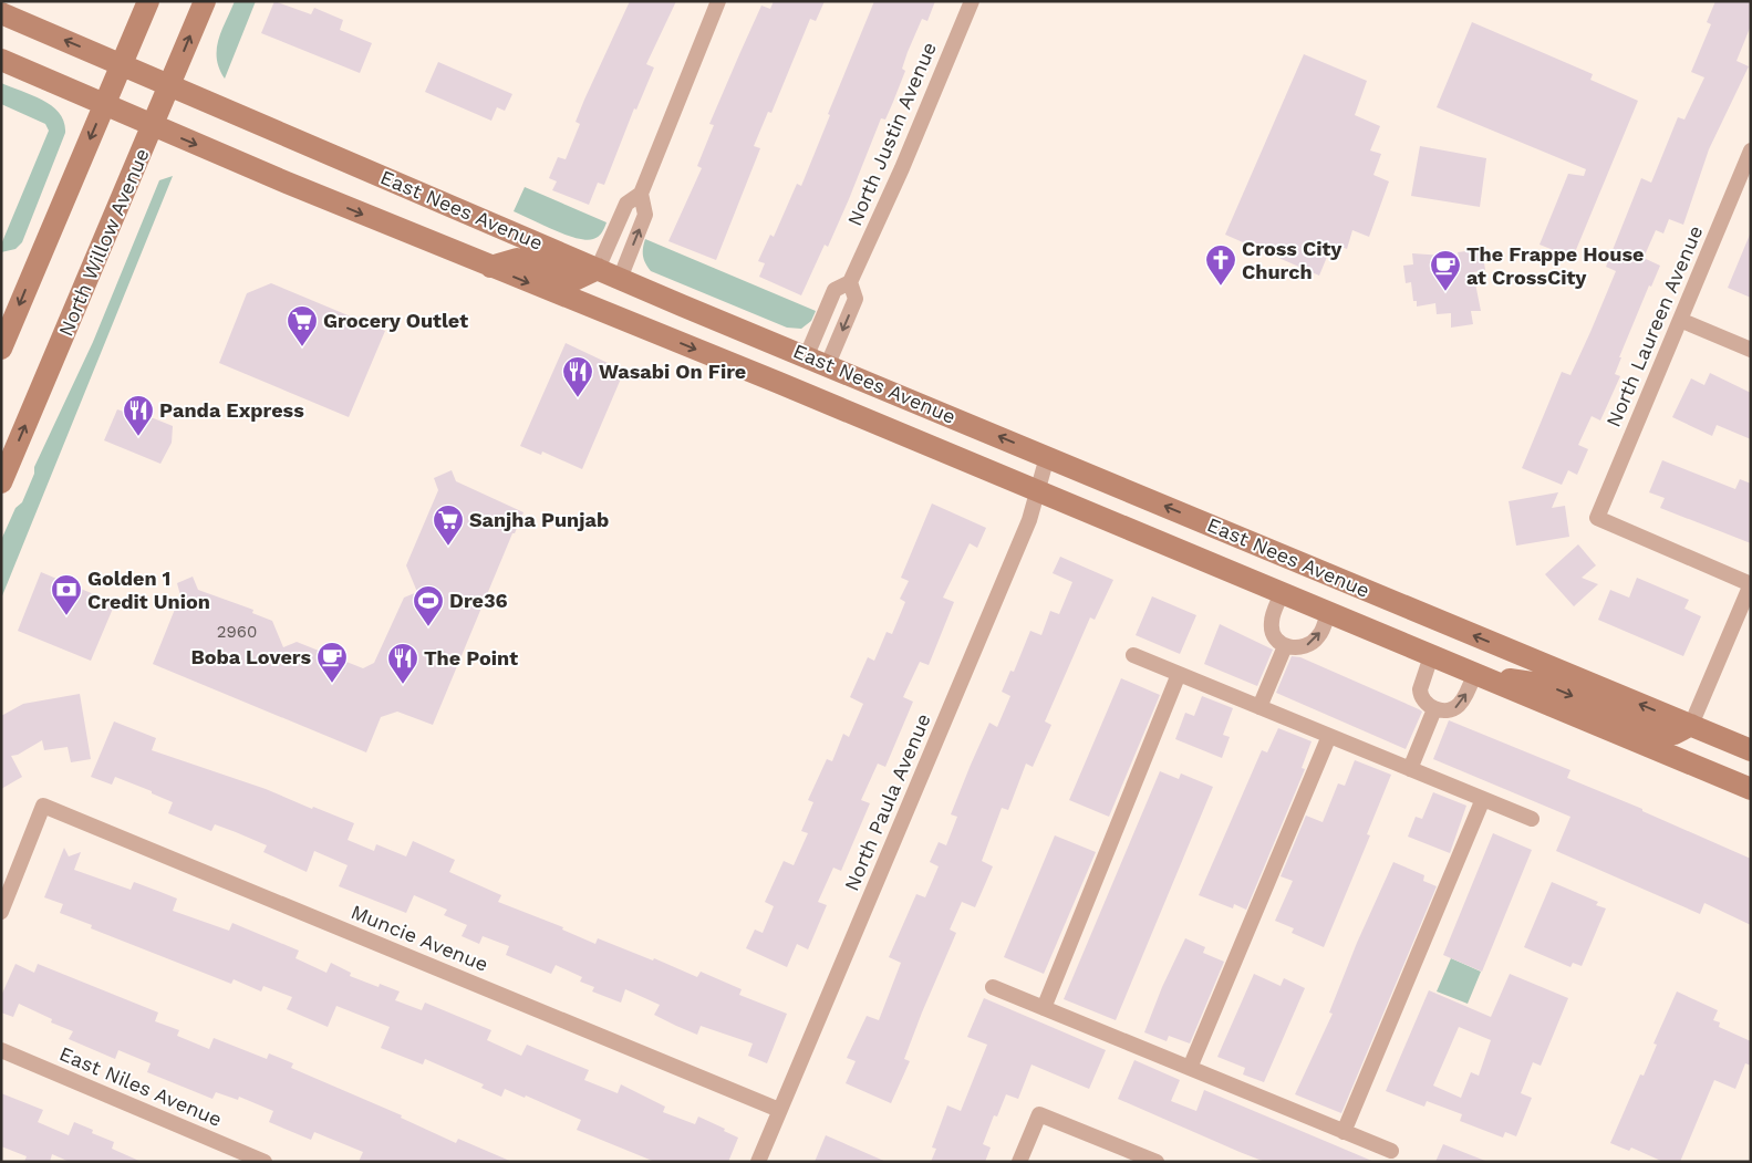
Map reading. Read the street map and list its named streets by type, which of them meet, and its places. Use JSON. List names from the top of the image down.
{
  "streets": {
    "main road": ["East Nees Avenue", "North Willow Avenue"],
    "street": [
      "North Justin Avenue",
      "North Laureen Avenue",
      "North Paula Avenue",
      "Muncie Avenue",
      "East Niles Avenue"
    ]
  },
  "crossings": [
    ["North Justin Avenue", "East Nees Avenue"],
    ["East Nees Avenue", "North Willow Avenue"],
    ["East Nees Avenue", "North Paula Avenue"],
    ["North Paula Avenue", "Muncie Avenue"]
  ],
  "places": {
    "church": ["Cross City Church"],
    "cafe": ["The Frappe House at CrossCity", "Boba Lovers"],
    "supermarket": ["Grocery Outlet", "Sanjha Punjab"],
    "restaurant": ["Wasabi On Fire", "Panda Express", "The Point"],
    "bank": ["Golden 1 Credit Union"],
    "sports": ["Dre36"]
  },
  "house_numbers": ["2960"]
}
